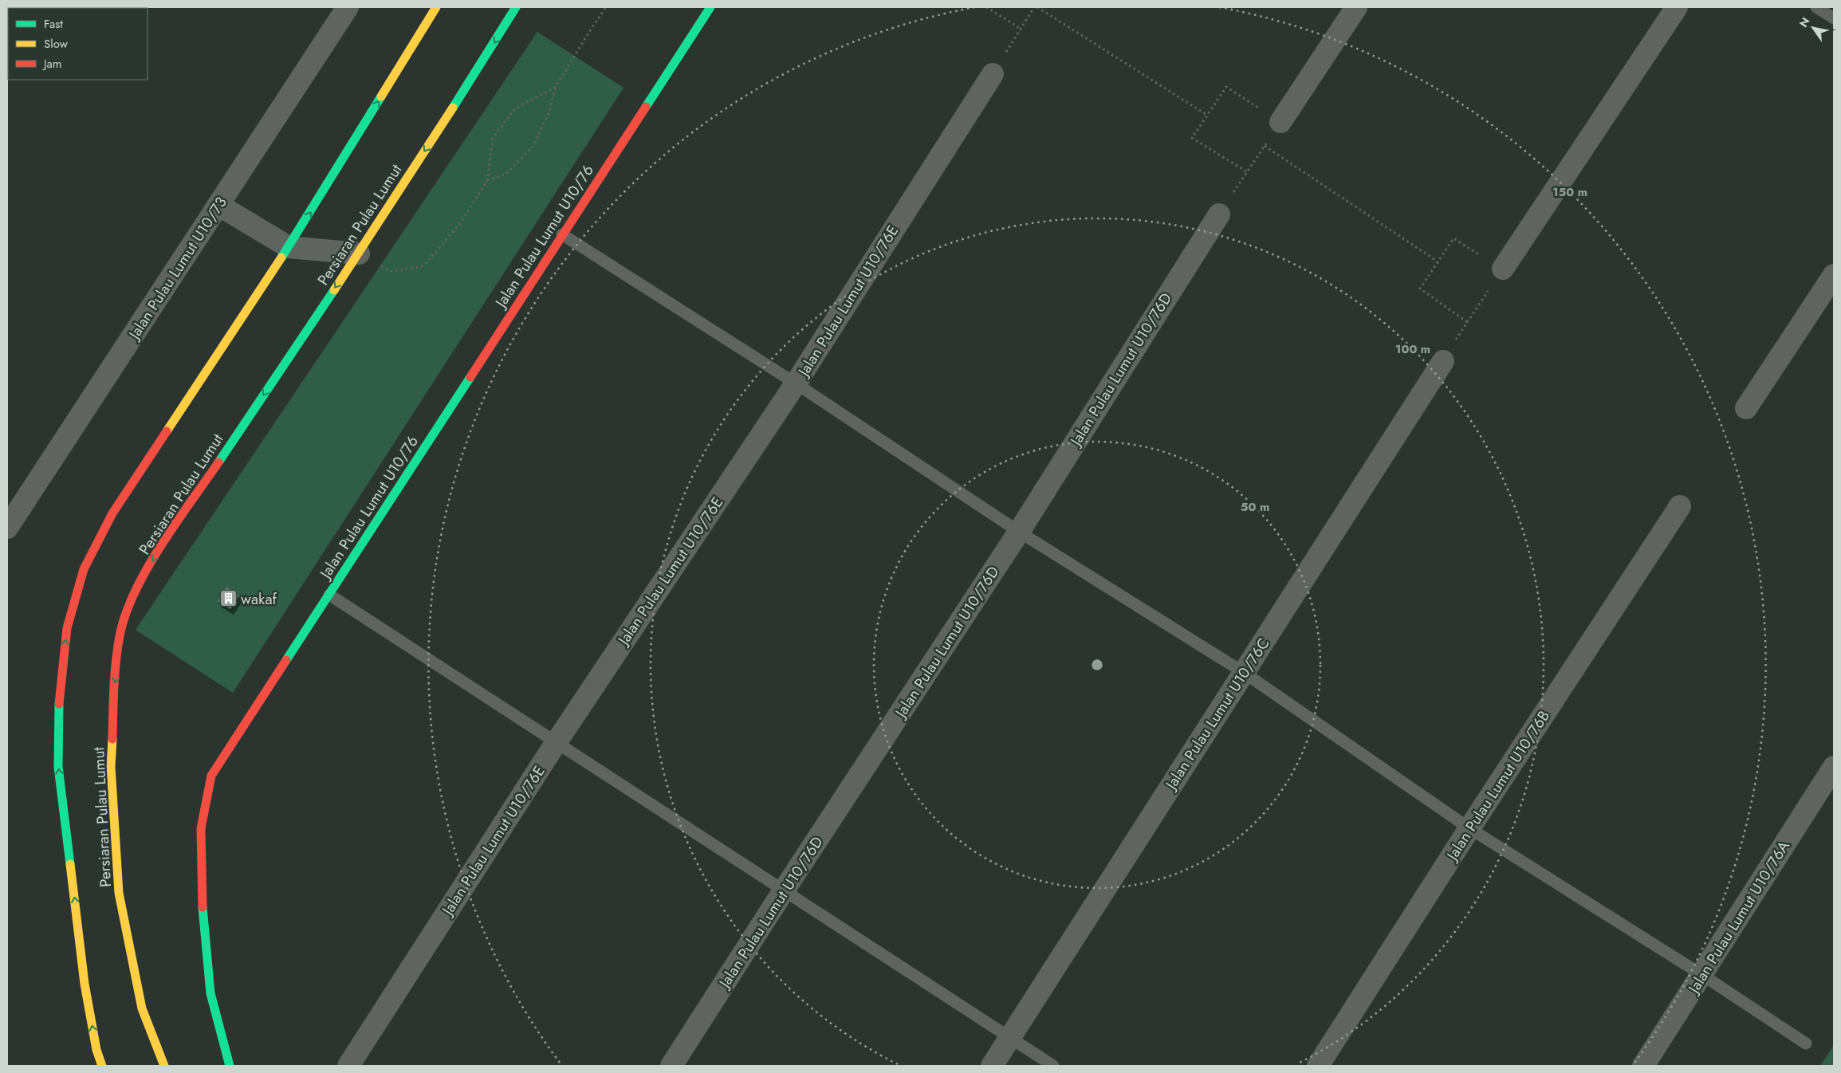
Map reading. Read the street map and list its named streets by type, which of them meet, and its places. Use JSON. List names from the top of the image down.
{
  "streets": {
    "street": [
      "Persiaran Pulau Lumut",
      "Jalan Pulau Lumut U10/76",
      "Jalan Pulau Lumut U10/73",
      "Jalan Pulau Lumut U10/76E",
      "Jalan Pulau Lumut U10/76D",
      "Jalan Pulau Lumut U10/76C",
      "Jalan Pulau Lumut U10/76B",
      "Jalan Pulau Lumut U10/76A"
    ]
  },
  "places": {
    "building": ["wakaf"]
  },
  "legend": ["Fast", "Slow", "Jam"],
  "north": "top left",
  "rings": ["150 m", "100 m", "50 m"]
}
